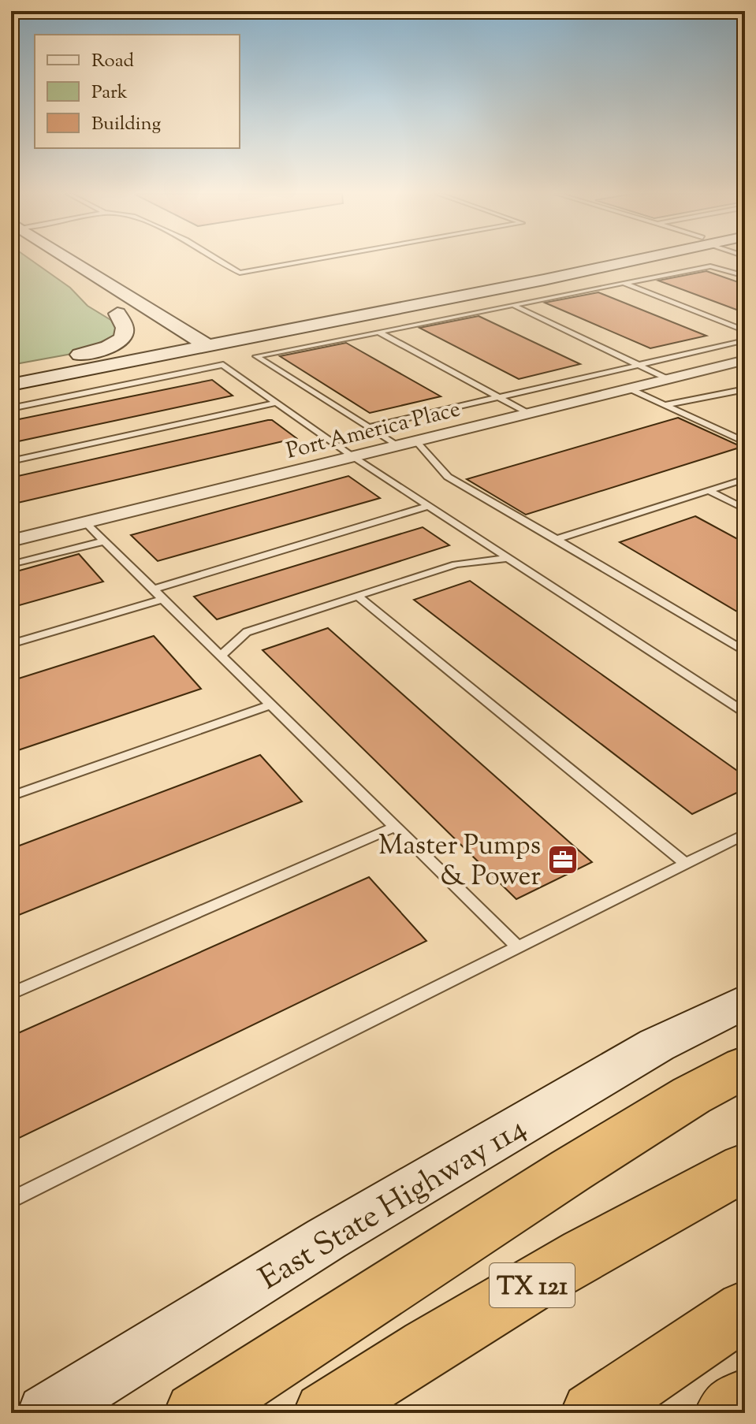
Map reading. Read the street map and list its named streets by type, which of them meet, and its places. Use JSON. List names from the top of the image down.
{
  "streets": {
    "highway": ["TX 121"],
    "main road": ["East State Highway 114"],
    "street": ["Port America Place"]
  },
  "places": {
    "office": ["Master Pumps & Power"]
  },
  "legend": ["Road", "Park", "Building"]
}
